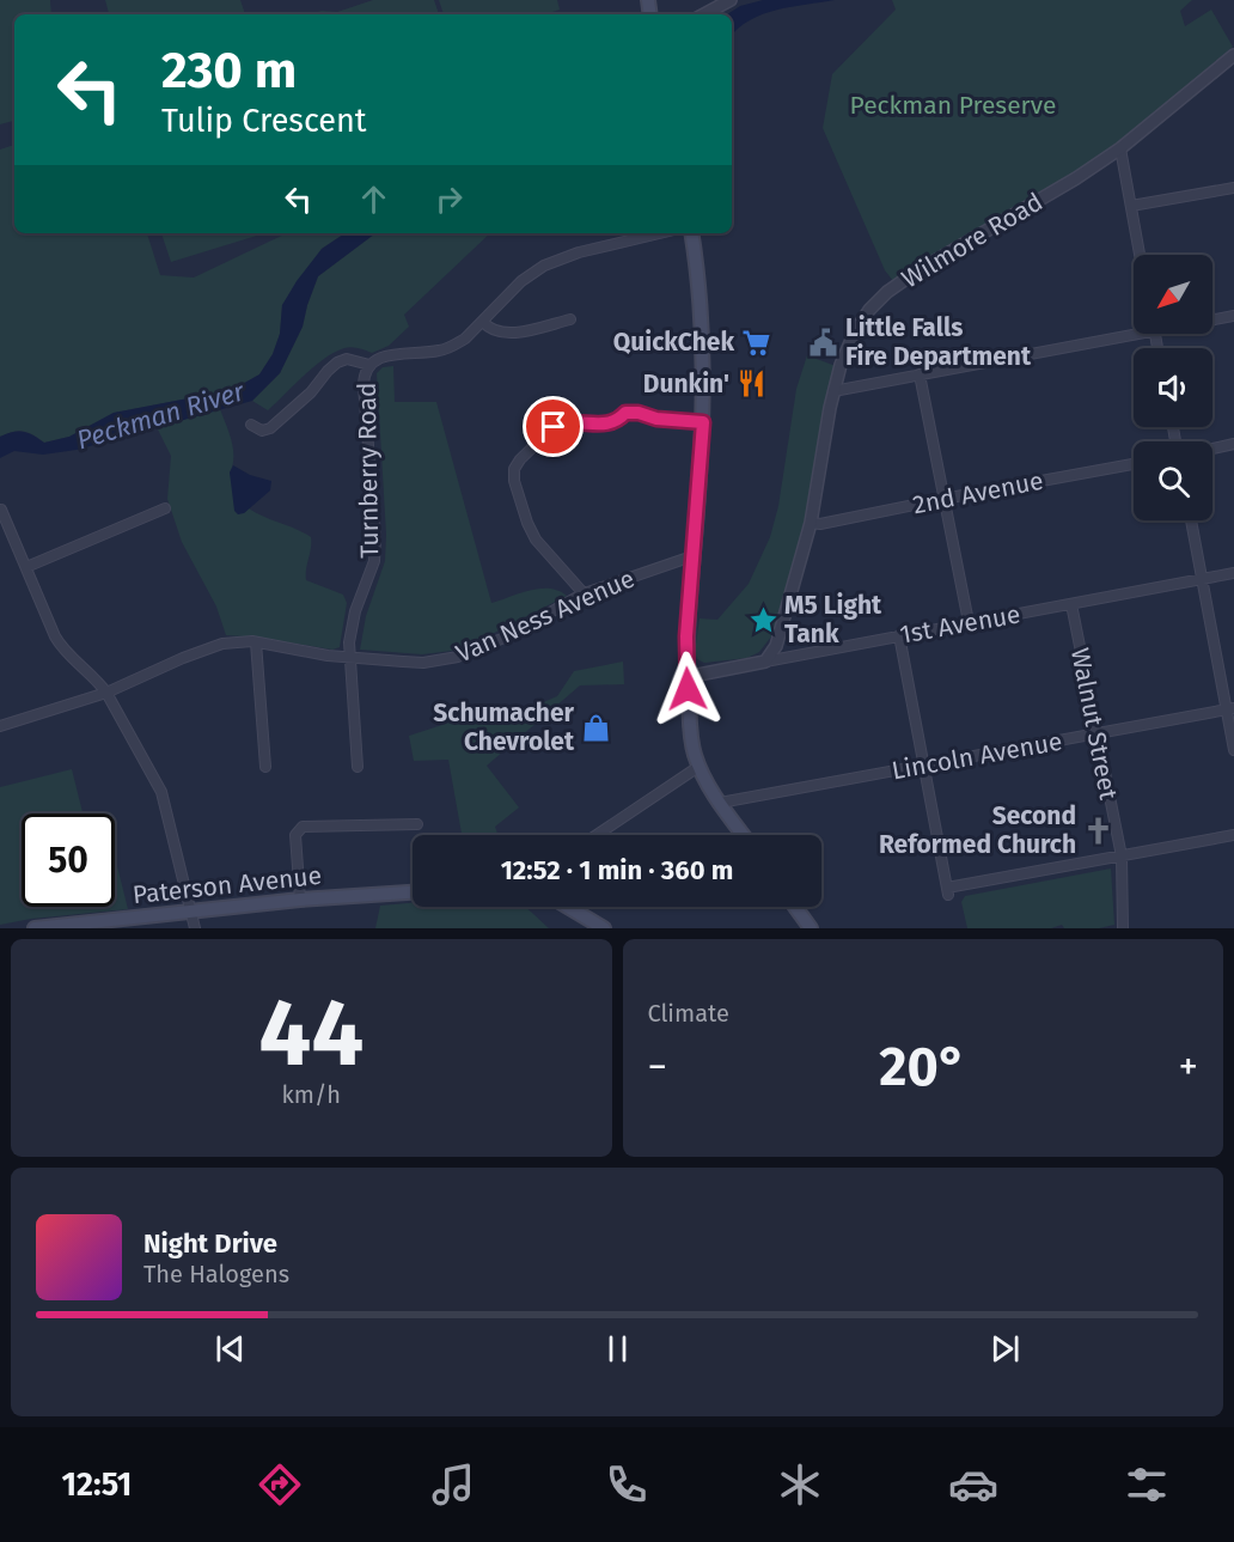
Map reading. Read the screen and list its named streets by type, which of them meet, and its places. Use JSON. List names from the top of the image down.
{
  "streets": {
    "main road": ["Paterson Avenue"],
    "street": [
      "Wilmore Road",
      "Turnberry Road",
      "2nd Avenue",
      "Van Ness Avenue",
      "1st Avenue",
      "Walnut Street",
      "Lincoln Avenue"
    ]
  },
  "crossings": [
    ["Wilmore Road", "2nd Avenue"],
    ["Wilmore Road", "1st Avenue"],
    ["Turnberry Road", "Van Ness Avenue"],
    ["1st Avenue", "Walnut Street"],
    ["Walnut Street", "Lincoln Avenue"]
  ],
  "water": ["Peckman River"],
  "parks": ["Peckman Preserve"],
  "places": {
    "supermarket": ["QuickChek"],
    "public building": ["Little Falls Fire Department"],
    "restaurant": ["Dunkin'"],
    "place": ["M5 Light Tank"],
    "shop": ["Schumacher Chevrolet"],
    "church": ["Second Reformed Church"]
  },
  "north": "bottom left",
  "page": {
    "turn": ["230 m", "Tulip Crescent"],
    "limit": "50",
    "trip": "12:52 · 1 min · 360 m",
    "tile": [
      ["44", "km/h"],
      "Climate"
    ],
    "heat": ["−", "20°", "+"],
    "song": ["Night Drive", "The Halogens"],
    "tabs": "12:51"
  }
}
